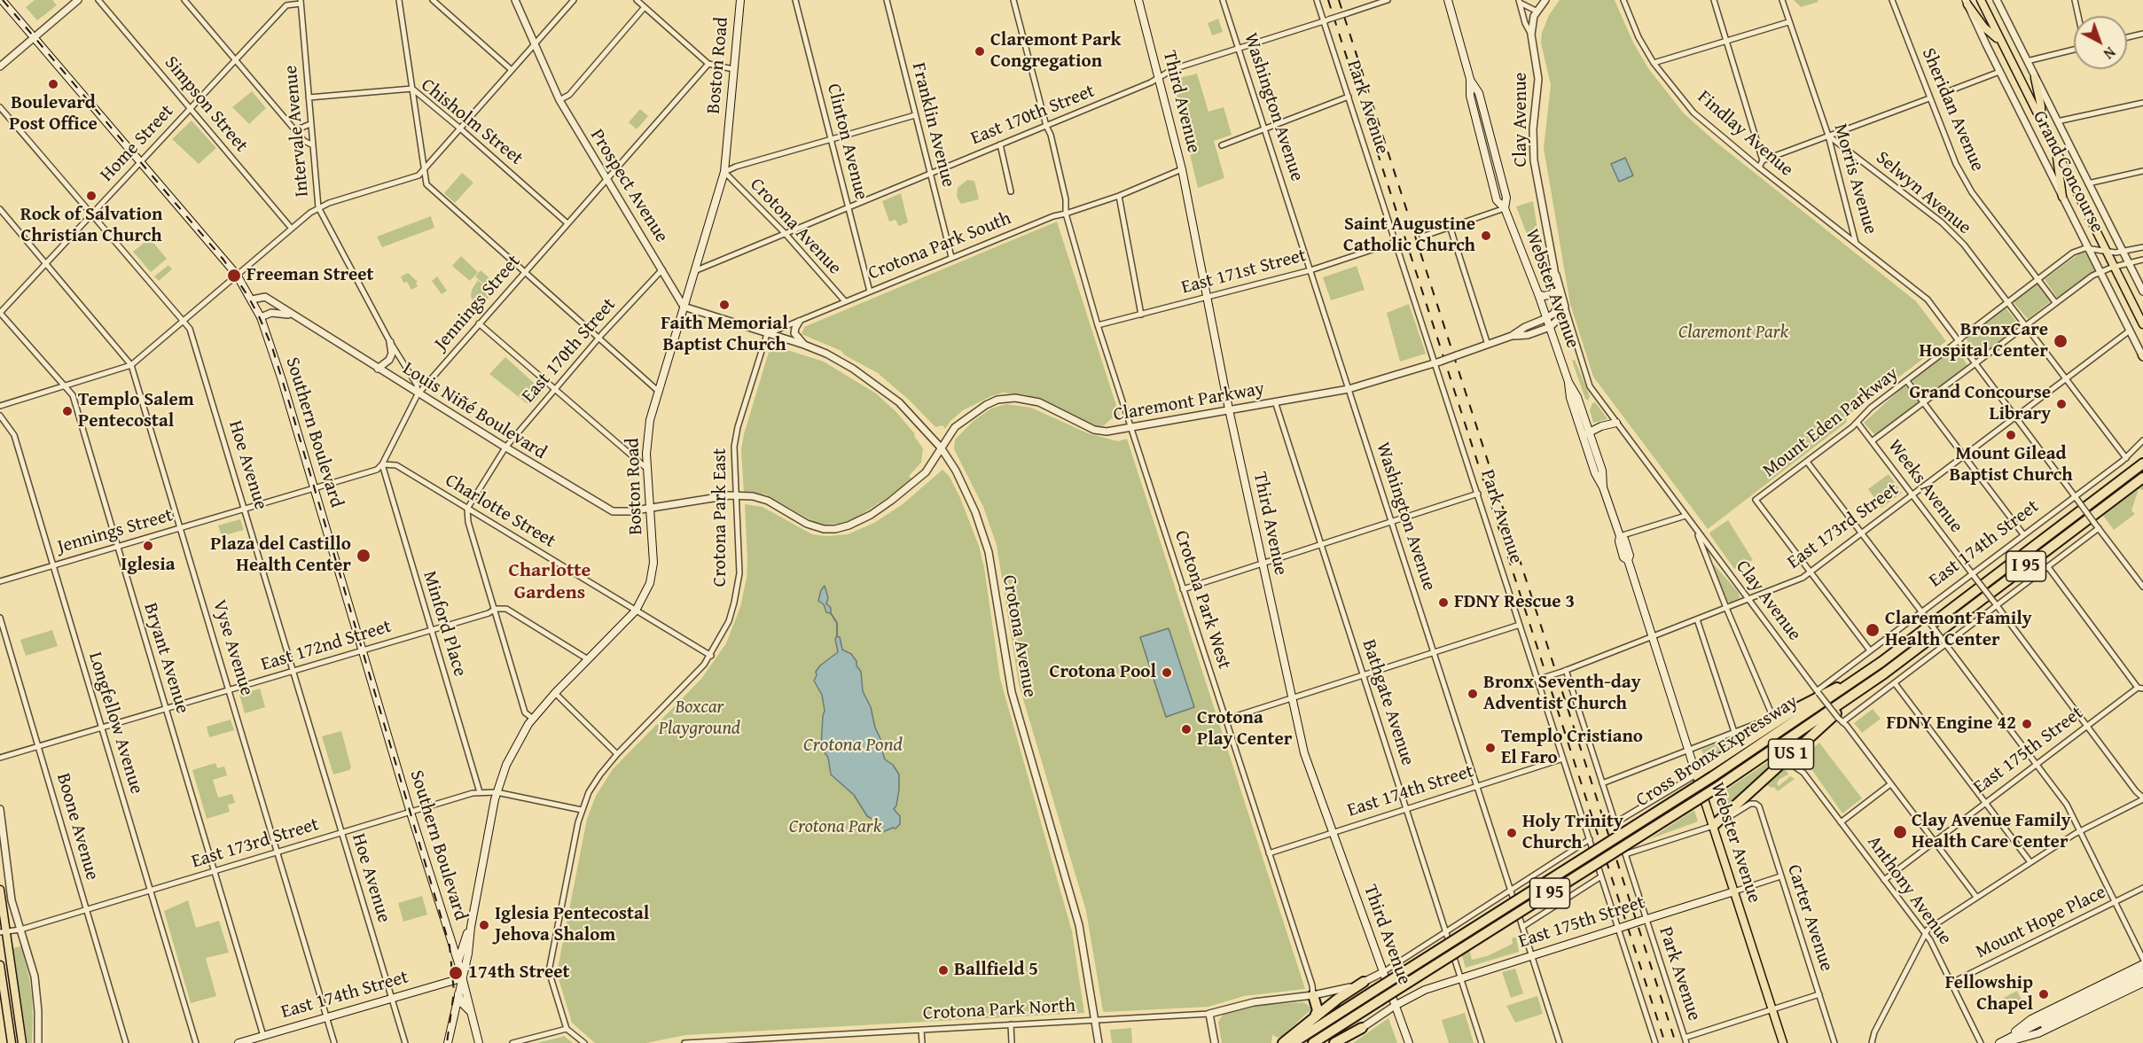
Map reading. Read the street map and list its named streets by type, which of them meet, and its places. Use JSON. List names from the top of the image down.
{
  "streets": {
    "highway": ["I 95", "Cross Bronx Expressway", "US 1"],
    "main road": [
      "Boston Road",
      "Third Avenue",
      "Grand Concourse",
      "Webster Avenue",
      "Southern Boulevard",
      "East 174th Street",
      "East 175th Street"
    ],
    "street": [
      "Simpson Street",
      "Washington Avenue",
      "Park Avenue",
      "Sheridan Avenue",
      "East 170th Street",
      "Clay Avenue",
      "Chisholm Street",
      "Franklin Avenue",
      "Intervale Avenue",
      "Findlay Avenue",
      "Clinton Avenue",
      "Home Street",
      "Morris Avenue",
      "Prospect Avenue",
      "Selwyn Avenue",
      "Crotona Avenue",
      "Crotona Park South",
      "East 171st Street",
      "Jennings Street",
      "Claremont Parkway",
      "Louis Niñé Boulevard",
      "Mount Eden Parkway",
      "Hoe Avenue",
      "Weeks Avenue",
      "Charlotte Street",
      "Crotona Park East",
      "East 173rd Street",
      "Crotona Park West",
      "Minford Place",
      "East 172nd Street",
      "Vyse Avenue",
      "Bryant Avenue",
      "Bathgate Avenue",
      "Longfellow Avenue",
      "Boone Avenue",
      "Anthony Avenue",
      "Carter Avenue",
      "Mount Hope Place",
      "Crotona Park North"
    ]
  },
  "crossings": [
    ["Boston Road", "East 170th Street"],
    ["Boston Road", "Prospect Avenue"],
    ["Boston Road", "Crotona Avenue"],
    ["Boston Road", "Louis Niñé Boulevard"],
    ["Boston Road", "Charlotte Street"],
    ["Boston Road", "East 173rd Street"],
    ["Third Avenue", "East 170th Street"],
    ["Third Avenue", "Crotona Park South"],
    ["Third Avenue", "East 171st Street"],
    ["Third Avenue", "Claremont Parkway"],
    ["Third Avenue", "East 174th Street"],
    ["Third Avenue", "East 175th Street"],
    ["Third Avenue", "Crotona Park North"],
    ["Simpson Street", "Home Street"],
    ["Washington Avenue", "East 170th Street"],
    ["Washington Avenue", "East 171st Street"],
    ["Washington Avenue", "Claremont Parkway"],
    ["Washington Avenue", "East 174th Street"],
    ["Washington Avenue", "East 175th Street"],
    ["Park Avenue", "East 170th Street"],
    ["Park Avenue", "East 171st Street"],
    ["Park Avenue", "Claremont Parkway"],
    ["Park Avenue", "East 173rd Street"],
    ["Park Avenue", "East 174th Street"],
    ["Park Avenue", "East 175th Street"],
    ["Sheridan Avenue", "Mount Eden Parkway"],
    ["East 170th Street", "Franklin Avenue"],
    ["East 170th Street", "Clinton Avenue"],
    ["East 170th Street", "Prospect Avenue"],
    ["East 170th Street", "Crotona Avenue"],
    ["East 170th Street", "Louis Niñé Boulevard"],
    ["East 170th Street", "Charlotte Street"],
    ["East 170th Street", "Crotona Park West"],
    ["Clay Avenue", "Webster Avenue"],
    ["Clay Avenue", "Claremont Parkway"],
    ["Clay Avenue", "East 173rd Street"],
    ["Clay Avenue", "East 174th Street"],
    ["Clay Avenue", "East 175th Street"],
    ["Chisholm Street", "Intervale Avenue"],
    ["Chisholm Street", "Jennings Street"],
    ["Franklin Avenue", "Crotona Park South"],
    ["Intervale Avenue", "Home Street"],
    ["Intervale Avenue", "Jennings Street"],
    ["Intervale Avenue", "Louis Niñé Boulevard"],
    ["Findlay Avenue", "Morris Avenue"],
    ["Clinton Avenue", "Crotona Park South"],
    ["Home Street", "Southern Boulevard"],
    ["Home Street", "Hoe Avenue"],
    ["Home Street", "Vyse Avenue"],
    ["Home Street", "Bryant Avenue"],
    ["Grand Concourse", "Mount Eden Parkway"],
    ["Grand Concourse", "East 173rd Street"],
    ["Morris Avenue", "Selwyn Avenue"],
    ["Morris Avenue", "Mount Eden Parkway"],
    ["Morris Avenue", "East 173rd Street"],
    ["Morris Avenue", "East 174th Street"],
    ["Prospect Avenue", "Jennings Street"],
    ["Selwyn Avenue", "Mount Eden Parkway"],
    ["Selwyn Avenue", "East 173rd Street"],
    ["Selwyn Avenue", "East 174th Street"],
    ["Crotona Avenue", "Crotona Park South"],
    ["Crotona Avenue", "Claremont Parkway"],
    ["Crotona Avenue", "Crotona Park East"],
    ["Crotona Avenue", "Crotona Park North"],
    ["Crotona Park South", "Crotona Park East"],
    ["Crotona Park South", "Crotona Park West"],
    ["East 171st Street", "Crotona Park West"],
    ["Webster Avenue", "Claremont Parkway"],
    ["Webster Avenue", "East 173rd Street"],
    ["Webster Avenue", "East 175th Street"],
    ["Webster Avenue", "US 1"],
    ["Webster Avenue", "Carter Avenue"],
    ["Jennings Street", "Louis Niñé Boulevard"],
    ["Jennings Street", "Southern Boulevard"],
    ["Jennings Street", "Hoe Avenue"],
    ["Jennings Street", "Charlotte Street"],
    ["Jennings Street", "Minford Place"],
    ["Jennings Street", "Vyse Avenue"],
    ["Jennings Street", "Bryant Avenue"],
    ["Jennings Street", "Longfellow Avenue"],
    ["Claremont Parkway", "Louis Niñé Boulevard"],
    ["Claremont Parkway", "Crotona Park East"],
    ["Claremont Parkway", "Crotona Park West"],
    ["Claremont Parkway", "Bathgate Avenue"],
    ["Louis Niñé Boulevard", "Southern Boulevard"],
    ["Louis Niñé Boulevard", "Crotona Park East"],
    ["Mount Eden Parkway", "Weeks Avenue"],
    ["Mount Eden Parkway", "East 173rd Street"],
    ["Southern Boulevard", "East 173rd Street"],
    ["Southern Boulevard", "East 174th Street"],
    ["Southern Boulevard", "East 172nd Street"],
    ["Hoe Avenue", "East 173rd Street"],
    ["Hoe Avenue", "East 174th Street"],
    ["Hoe Avenue", "East 172nd Street"],
    ["Weeks Avenue", "East 173rd Street"],
    ["Weeks Avenue", "East 174th Street"],
    ["Weeks Avenue", "East 175th Street"],
    ["Charlotte Street", "Crotona Park East"],
    ["Charlotte Street", "Minford Place"],
    ["Crotona Park East", "East 173rd Street"],
    ["East 173rd Street", "Minford Place"],
    ["East 173rd Street", "Vyse Avenue"],
    ["East 173rd Street", "Bryant Avenue"],
    ["East 173rd Street", "Longfellow Avenue"],
    ["East 173rd Street", "Boone Avenue"],
    ["East 174th Street", "Crotona Park West"],
    ["East 174th Street", "Vyse Avenue"],
    ["East 174th Street", "Bryant Avenue"],
    ["East 174th Street", "Bathgate Avenue"],
    ["Crotona Park West", "Crotona Park North"],
    ["Minford Place", "East 172nd Street"],
    ["East 172nd Street", "Vyse Avenue"],
    ["East 172nd Street", "Bryant Avenue"],
    ["East 172nd Street", "Longfellow Avenue"],
    ["East 172nd Street", "Boone Avenue"],
    ["Bathgate Avenue", "East 175th Street"],
    ["East 175th Street", "Anthony Avenue"],
    ["East 175th Street", "Carter Avenue"],
    ["Cross Bronx Expressway", "US 1"],
    ["US 1", "Carter Avenue"],
    ["Anthony Avenue", "Mount Hope Place"]
  ],
  "districts": ["Charlotte Gardens"],
  "water": ["Crotona Pond"],
  "parks": ["Claremont Park", "Boxcar Playground", "Crotona Park"],
  "places": [
    "Claremont Park Congregation",
    "Boulevard Post Office",
    "Rock of Salvation Christian Church",
    "Saint Augustine Catholic Church",
    "Freeman Street",
    "Faith Memorial Baptist Church",
    "BronxCare Hospital Center",
    "Grand Concourse Library",
    "Templo Salem Pentecostal",
    "Mount Gilead Baptist Church",
    "Iglesia",
    "Plaza del Castillo Health Center",
    "FDNY Rescue 3",
    "Claremont Family Health Center",
    "Crotona Pool",
    "Bronx Seventh-day Adventist Church",
    "FDNY Engine 42",
    "Crotona Play Center",
    "Templo Cristiano El Faro",
    "Clay Avenue Family Health Care Center",
    "Holy Trinity Church",
    "Iglesia Pentecostal Jehova Shalom",
    "Ballfield 5",
    "174th Street",
    "Fellowship Chapel"
  ],
  "north": "bottom right"
}
